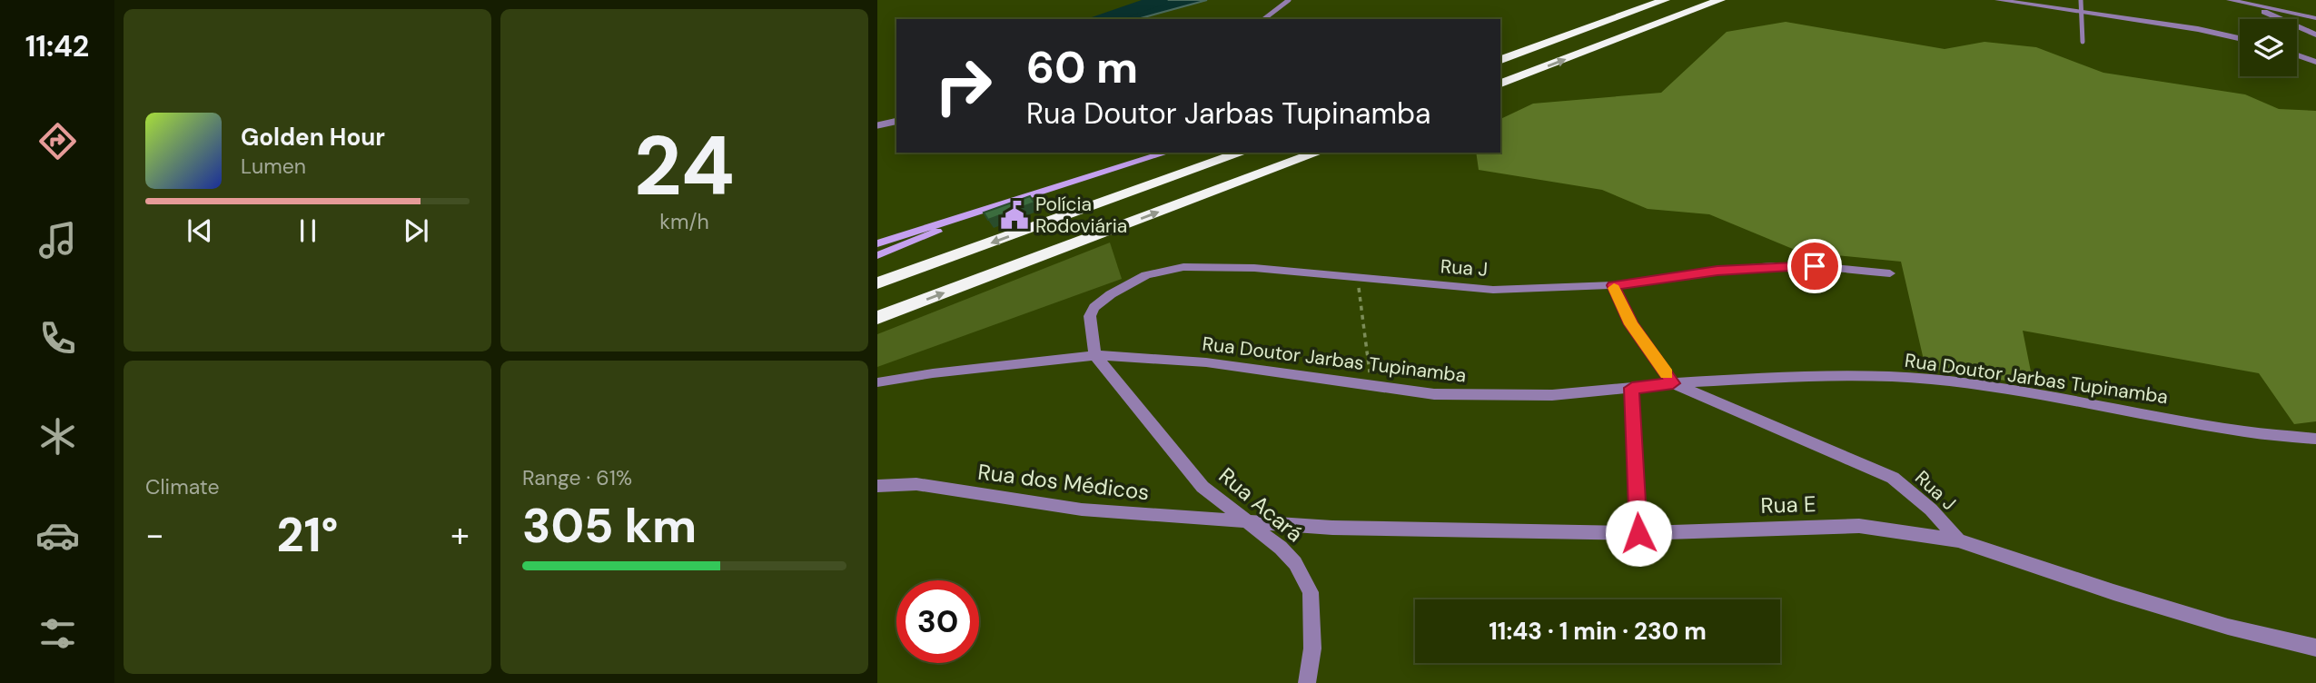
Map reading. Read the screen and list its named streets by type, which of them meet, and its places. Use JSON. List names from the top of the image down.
{
  "streets": {
    "street": [
      "Rua J",
      "Rua Doutor Jarbas Tupinamba",
      "Rua dos Médicos",
      "Rua Acará",
      "Rua E"
    ]
  },
  "crossings": [
    ["Rua J", "Rua Doutor Jarbas Tupinamba"],
    ["Rua J", "Rua Acará"],
    ["Rua J", "Rua E"],
    ["Rua Doutor Jarbas Tupinamba", "Rua Acará"],
    ["Rua dos Médicos", "Rua Acará"],
    ["Rua dos Médicos", "Rua E"],
    ["Rua Acará", "Rua E"]
  ],
  "places": {
    "public building": ["Polícia Rodoviária"]
  },
  "page": {
    "tabs": "11:42",
    "tile": [
      ["24", "km/h"],
      "Climate",
      ["Range · 61%", "305 km"]
    ],
    "turn": ["60 m", "Rua Doutor Jarbas Tupinamba"],
    "song": ["Golden Hour", "Lumen"],
    "heat": ["−", "21°", "+"],
    "limit": "30",
    "trip": "11:43 · 1 min · 230 m"
  }
}
